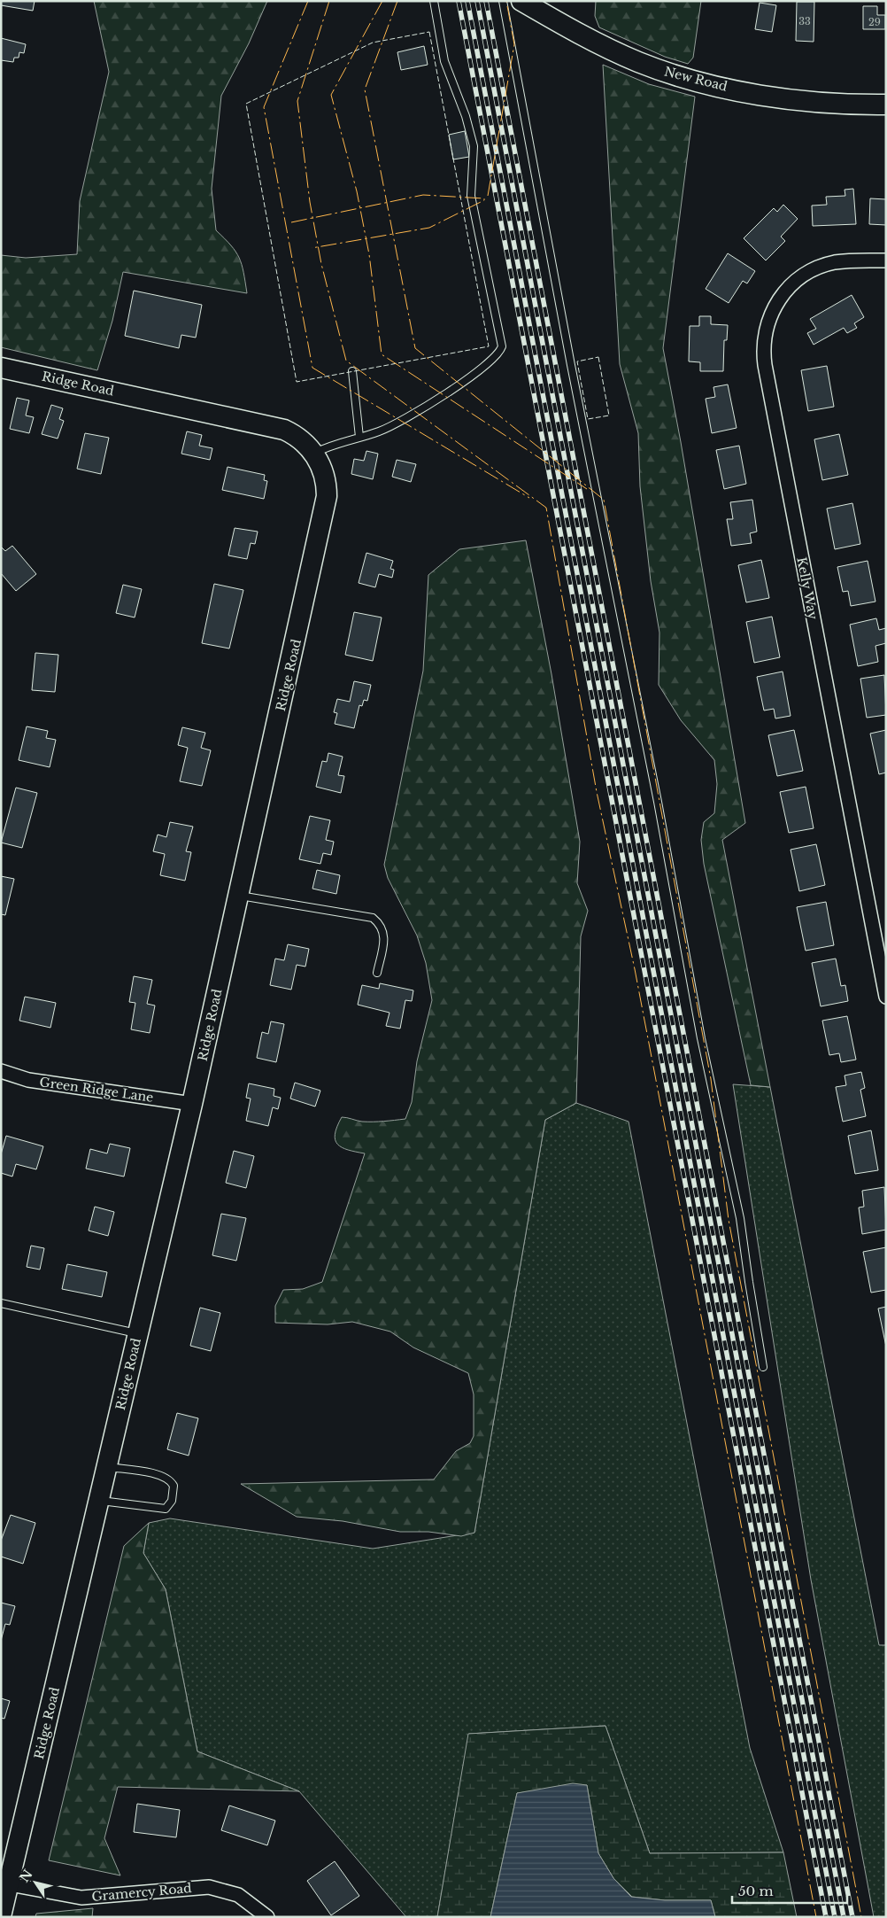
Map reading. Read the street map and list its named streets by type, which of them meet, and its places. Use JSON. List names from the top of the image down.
{
  "streets": {
    "street": [
      "New Road",
      "Ridge Road",
      "Kelly Way",
      "Green Ridge Lane",
      "Gramercy Road"
    ]
  },
  "crossings": [
    ["Ridge Road", "Green Ridge Lane"],
    ["Ridge Road", "Gramercy Road"]
  ],
  "house_numbers": ["33", "29"],
  "scale_bar": "50 m",
  "north": "top left"
}
